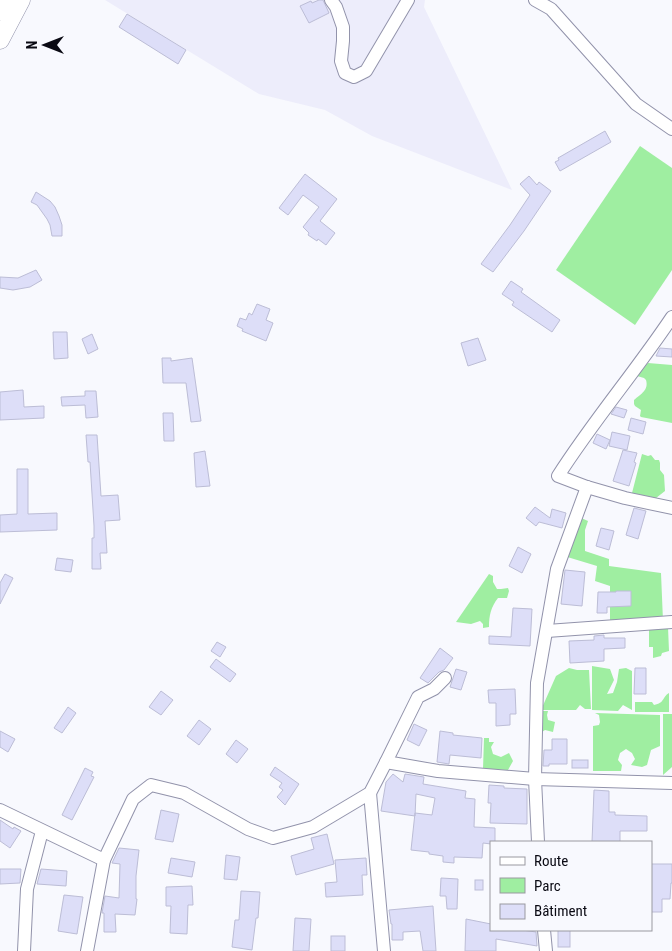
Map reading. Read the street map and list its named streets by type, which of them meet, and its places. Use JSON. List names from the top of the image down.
{
  "legend": ["Route", "Parc", "Bâtiment"],
  "north": "left"
}
